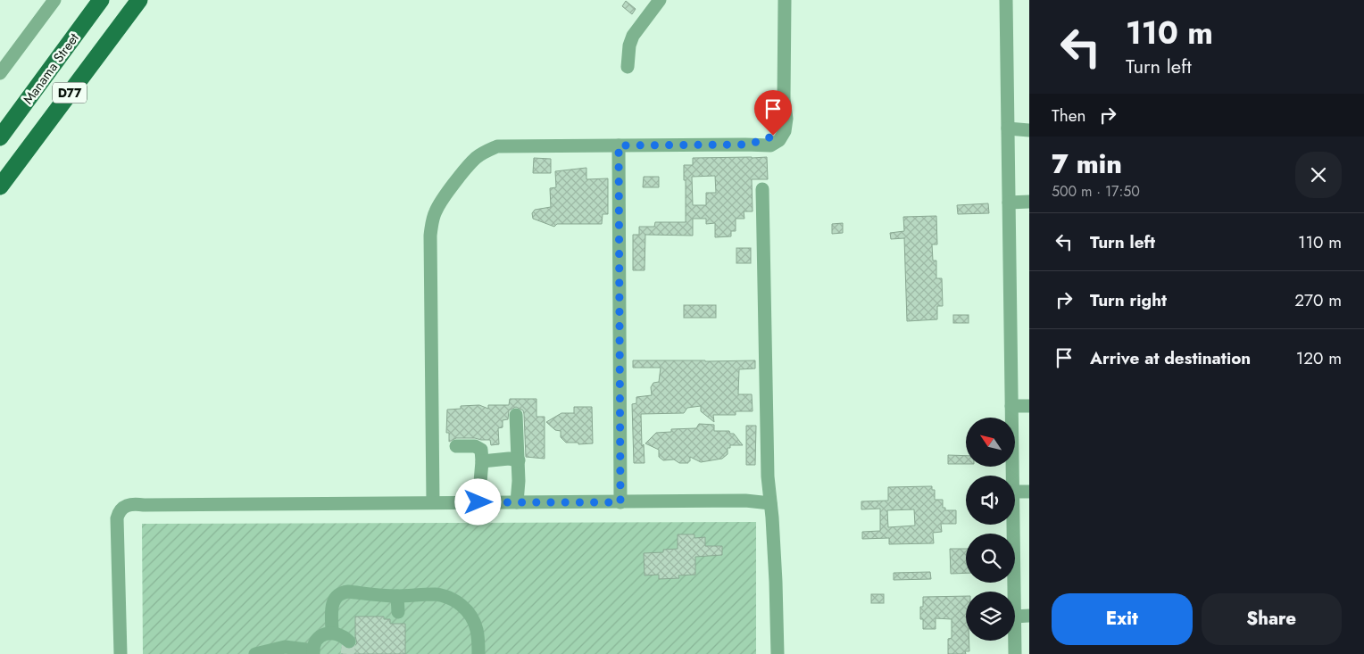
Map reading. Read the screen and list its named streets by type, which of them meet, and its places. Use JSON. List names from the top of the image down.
{
  "streets": {
    "main road": ["Manama Street", "D77"]
  },
  "north": "top left",
  "page": {
    "turn": ["110 m", "Turn left"],
    "then": "Then",
    "heading": ["7 min", "500 m · 17:50"],
    "list": [
      {
        "name": "Turn left",
        "value": "110 m"
      },
      {
        "name": "Turn right",
        "value": "270 m"
      },
      {
        "name": "Arrive at destination",
        "value": "120 m"
      }
    ],
    "buttons": ["Exit", "Share"]
  }
}
